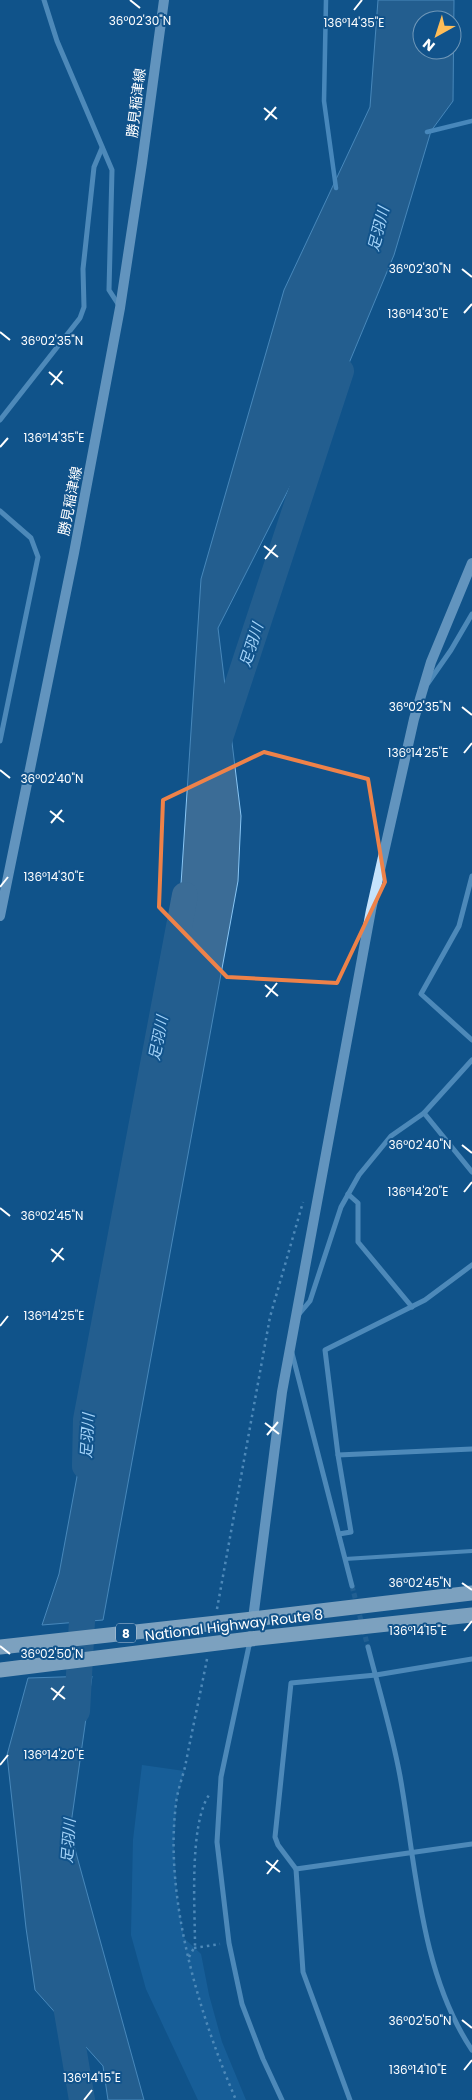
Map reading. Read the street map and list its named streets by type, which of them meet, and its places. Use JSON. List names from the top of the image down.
{
  "streets": {
    "highway": ["National Highway Route 8", "8"],
    "street": ["勝見稲津線"]
  },
  "water": ["足羽川"],
  "north": "bottom left",
  "coordinates": [
    "36°02'30\"N",
    "136°14'35\"E",
    "136°14'30\"E",
    "36°02'35\"N",
    "136°14'25\"E",
    "36°02'40\"N",
    "136°14'20\"E",
    "36°02'45\"N",
    "136°14'15\"E",
    "36°02'50\"N",
    "136°14'10\"E"
  ]
}
